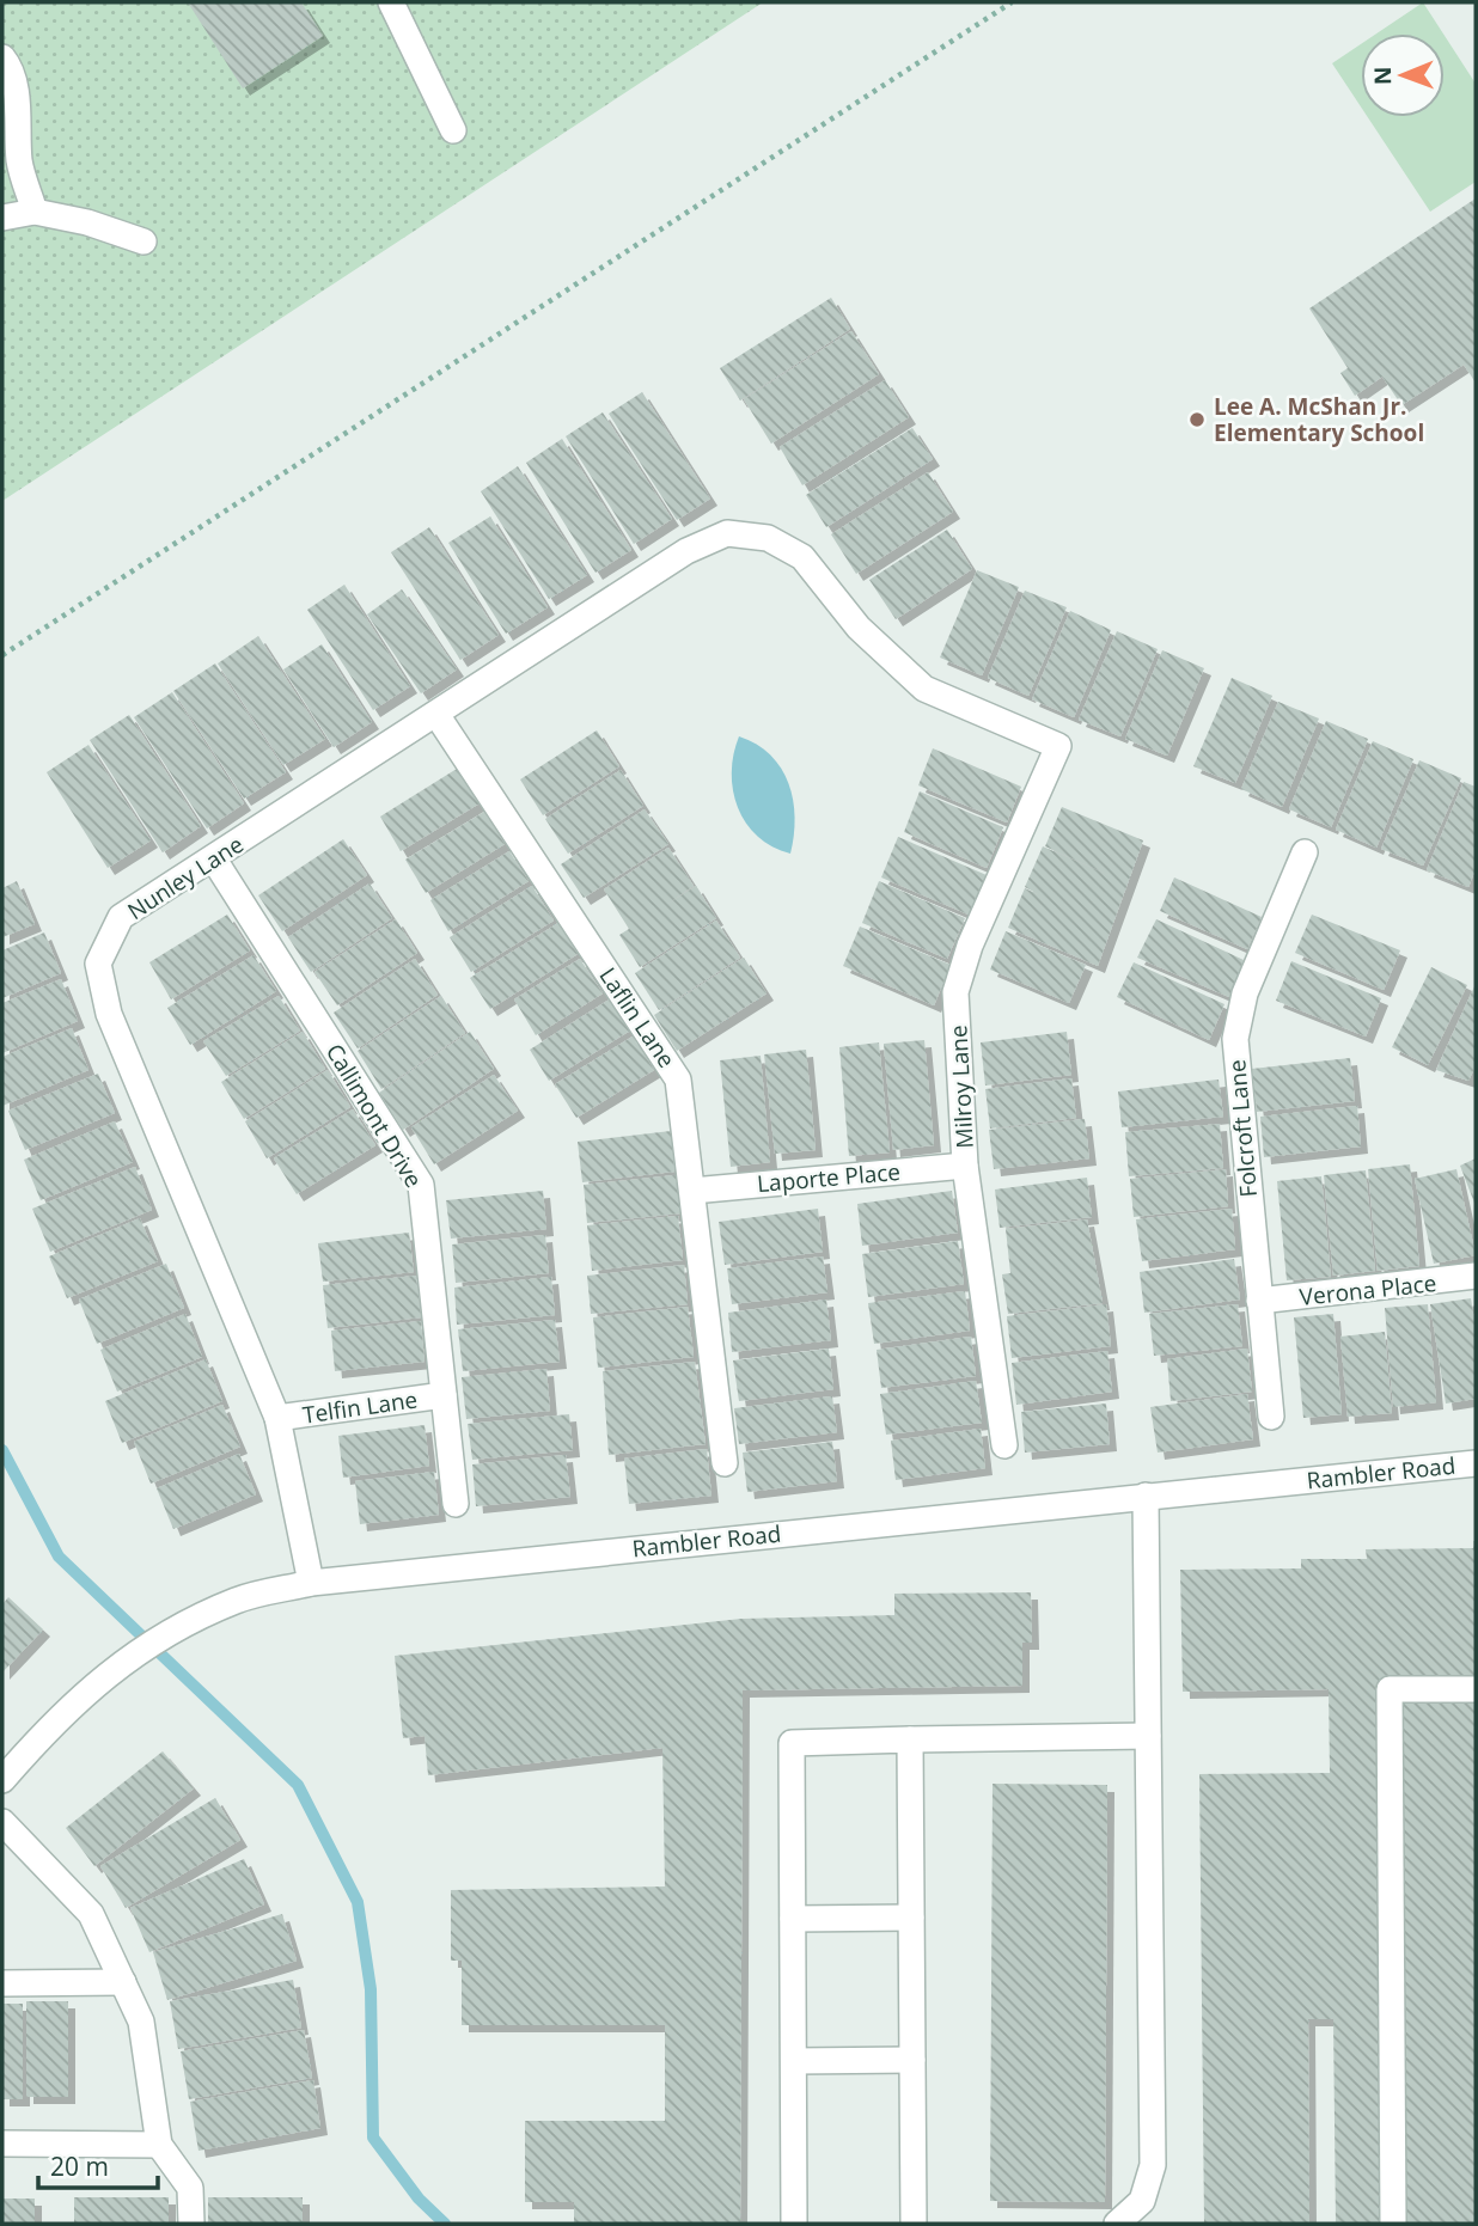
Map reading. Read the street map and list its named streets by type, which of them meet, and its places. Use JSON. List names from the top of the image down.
{
  "streets": {
    "street": [
      "Nunley Lane",
      "Laflin Lane",
      "Milroy Lane",
      "Callimont Drive",
      "Folcroft Lane",
      "Laporte Place",
      "Verona Place",
      "Telfin Lane",
      "Rambler Road"
    ]
  },
  "crossings": [
    ["Nunley Lane", "Laflin Lane"],
    ["Nunley Lane", "Milroy Lane"],
    ["Nunley Lane", "Callimont Drive"],
    ["Nunley Lane", "Telfin Lane"],
    ["Nunley Lane", "Rambler Road"],
    ["Laflin Lane", "Laporte Place"],
    ["Milroy Lane", "Laporte Place"],
    ["Callimont Drive", "Telfin Lane"],
    ["Folcroft Lane", "Verona Place"]
  ],
  "places": ["Lee A. McShan Jr. Elementary School"],
  "scale_bar": "20 m",
  "north": "left"
}
